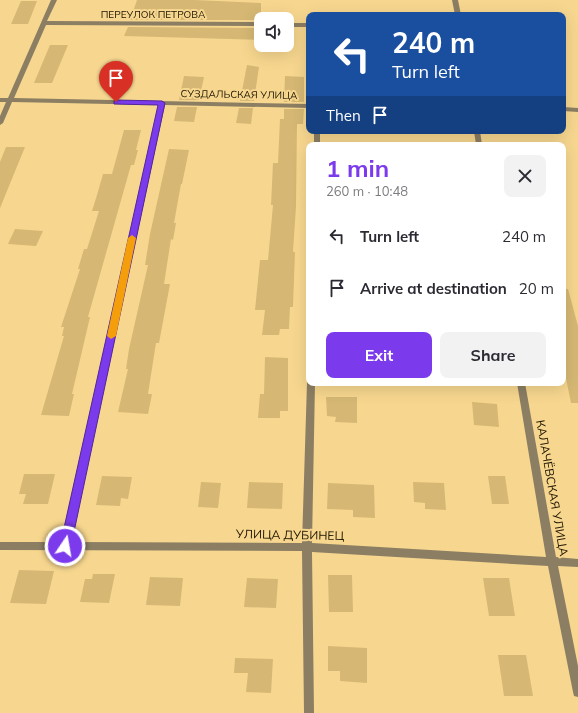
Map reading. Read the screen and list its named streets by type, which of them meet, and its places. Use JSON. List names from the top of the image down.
{
  "streets": {
    "street": [
      "ПЕРЕУЛОК ПЕТРОВА",
      "СУЗДАЛЬСКАЯ УЛИЦА",
      "КАЛАЧЁВСКАЯ УЛИЦА",
      "УЛИЦА ДУБИНЕЦ"
    ]
  },
  "crossings": [
    ["КАЛАЧЁВСКАЯ УЛИЦА", "УЛИЦА ДУБИНЕЦ"]
  ],
  "page": {
    "turn": ["240 m", "Turn left"],
    "then": "Then",
    "heading": ["1 min", "260 m · 10:48"],
    "list": [
      {
        "name": "Turn left",
        "value": "240 m"
      },
      {
        "name": "Arrive at destination",
        "value": "20 m"
      }
    ],
    "buttons": ["Exit", "Share"]
  }
}
